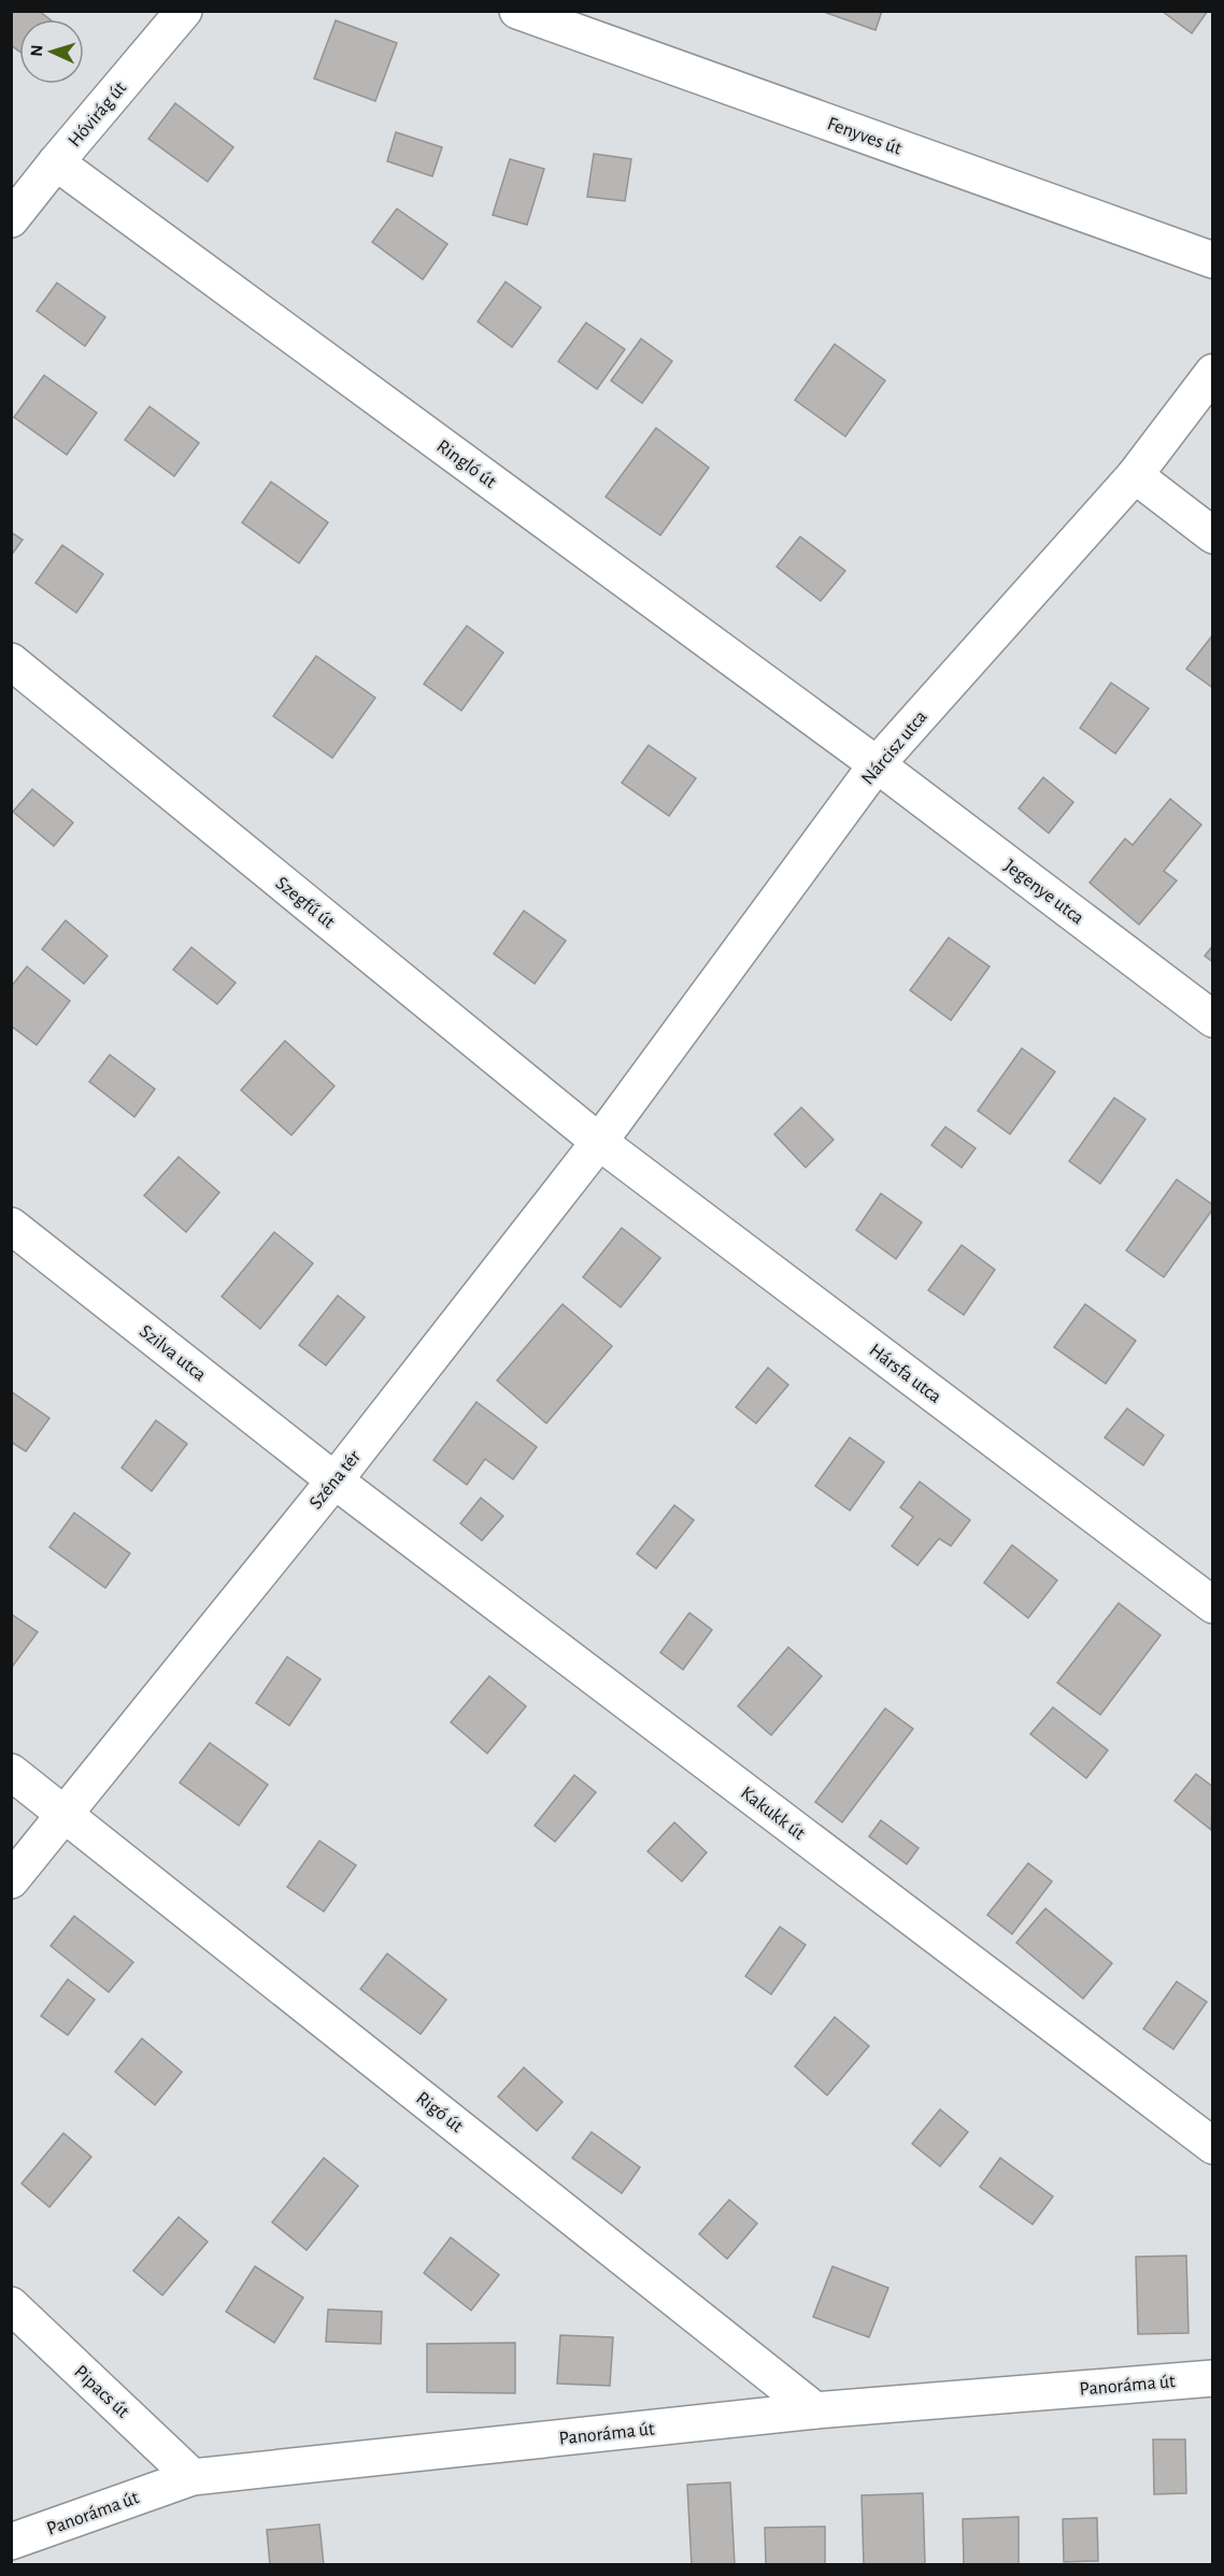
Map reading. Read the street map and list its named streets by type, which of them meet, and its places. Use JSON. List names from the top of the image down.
{
  "streets": {
    "street": [
      "Hóvirág út",
      "Fenyves út",
      "Ringló út",
      "Nárcisz utca",
      "Jegenye utca",
      "Szegfű út",
      "Szilva utca",
      "Hársfa utca",
      "Széna tér",
      "Kakukk út",
      "Rigó út",
      "Panoráma út",
      "Pipacs út"
    ]
  },
  "crossings": [
    ["Hóvirág út", "Ringló út"],
    ["Ringló út", "Nárcisz utca"],
    ["Ringló út", "Jegenye utca"],
    ["Nárcisz utca", "Jegenye utca"],
    ["Nárcisz utca", "Szegfű út"],
    ["Nárcisz utca", "Hársfa utca"],
    ["Nárcisz utca", "Széna tér"],
    ["Szegfű út", "Hársfa utca"],
    ["Szegfű út", "Széna tér"],
    ["Szilva utca", "Széna tér"],
    ["Szilva utca", "Kakukk út"],
    ["Hársfa utca", "Széna tér"],
    ["Széna tér", "Kakukk út"],
    ["Széna tér", "Rigó út"],
    ["Rigó út", "Panoráma út"],
    ["Panoráma út", "Pipacs út"]
  ],
  "north": "left"
}
